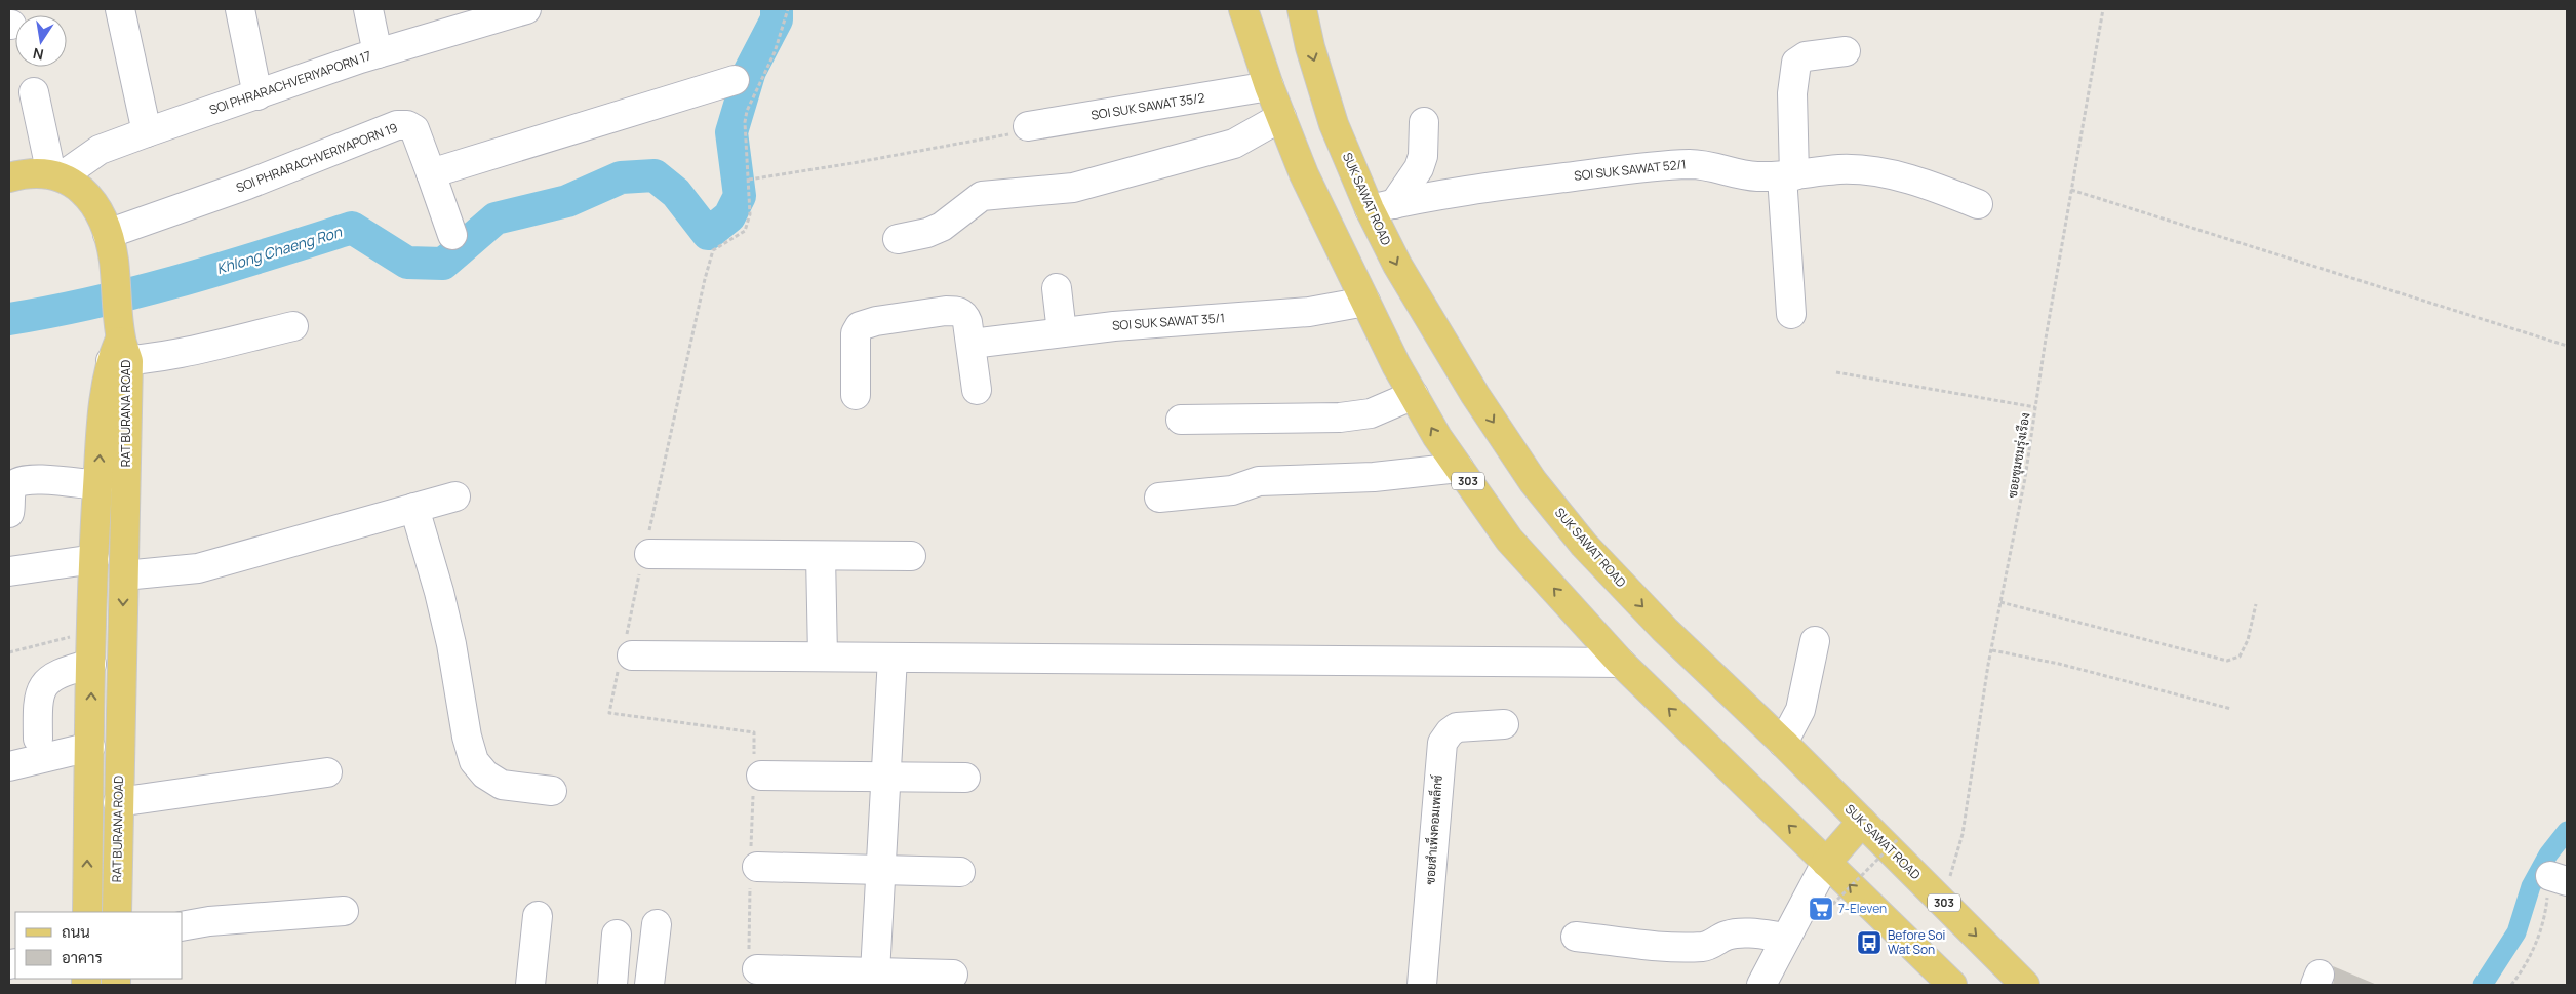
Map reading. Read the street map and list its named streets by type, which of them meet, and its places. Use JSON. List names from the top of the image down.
{
  "streets": {
    "main road": ["SUK SAWAT ROAD", "RAT BURANA ROAD", "303"],
    "street": [
      "SOI PHRARACHVERIYAPORN 17",
      "SOI SUK SAWAT 35/2",
      "SOI PHRARACHVERIYAPORN 19",
      "SOI SUK SAWAT 52/1",
      "SOI SUK SAWAT 35/1",
      "ซอยสำเพ็งคอมเพล็กซ์"
    ],
    "path": ["ซอยชุมชมรุ่งเรือง"]
  },
  "crossings": [
    ["SOI SUK SAWAT 35/2", "303"],
    ["SOI SUK SAWAT 52/1", "SUK SAWAT ROAD"],
    ["SUK SAWAT ROAD", "ซอยชุมชมรุ่งเรือง"],
    ["SOI SUK SAWAT 35/1", "303"]
  ],
  "water": ["Khlong Chaeng Ron"],
  "places": {
    "supermarket": ["7-Eleven"],
    "bus stop": ["Before Soi Wat Son"]
  },
  "legend": ["ถนน", "อาคาร"],
  "north": "bottom"
}
